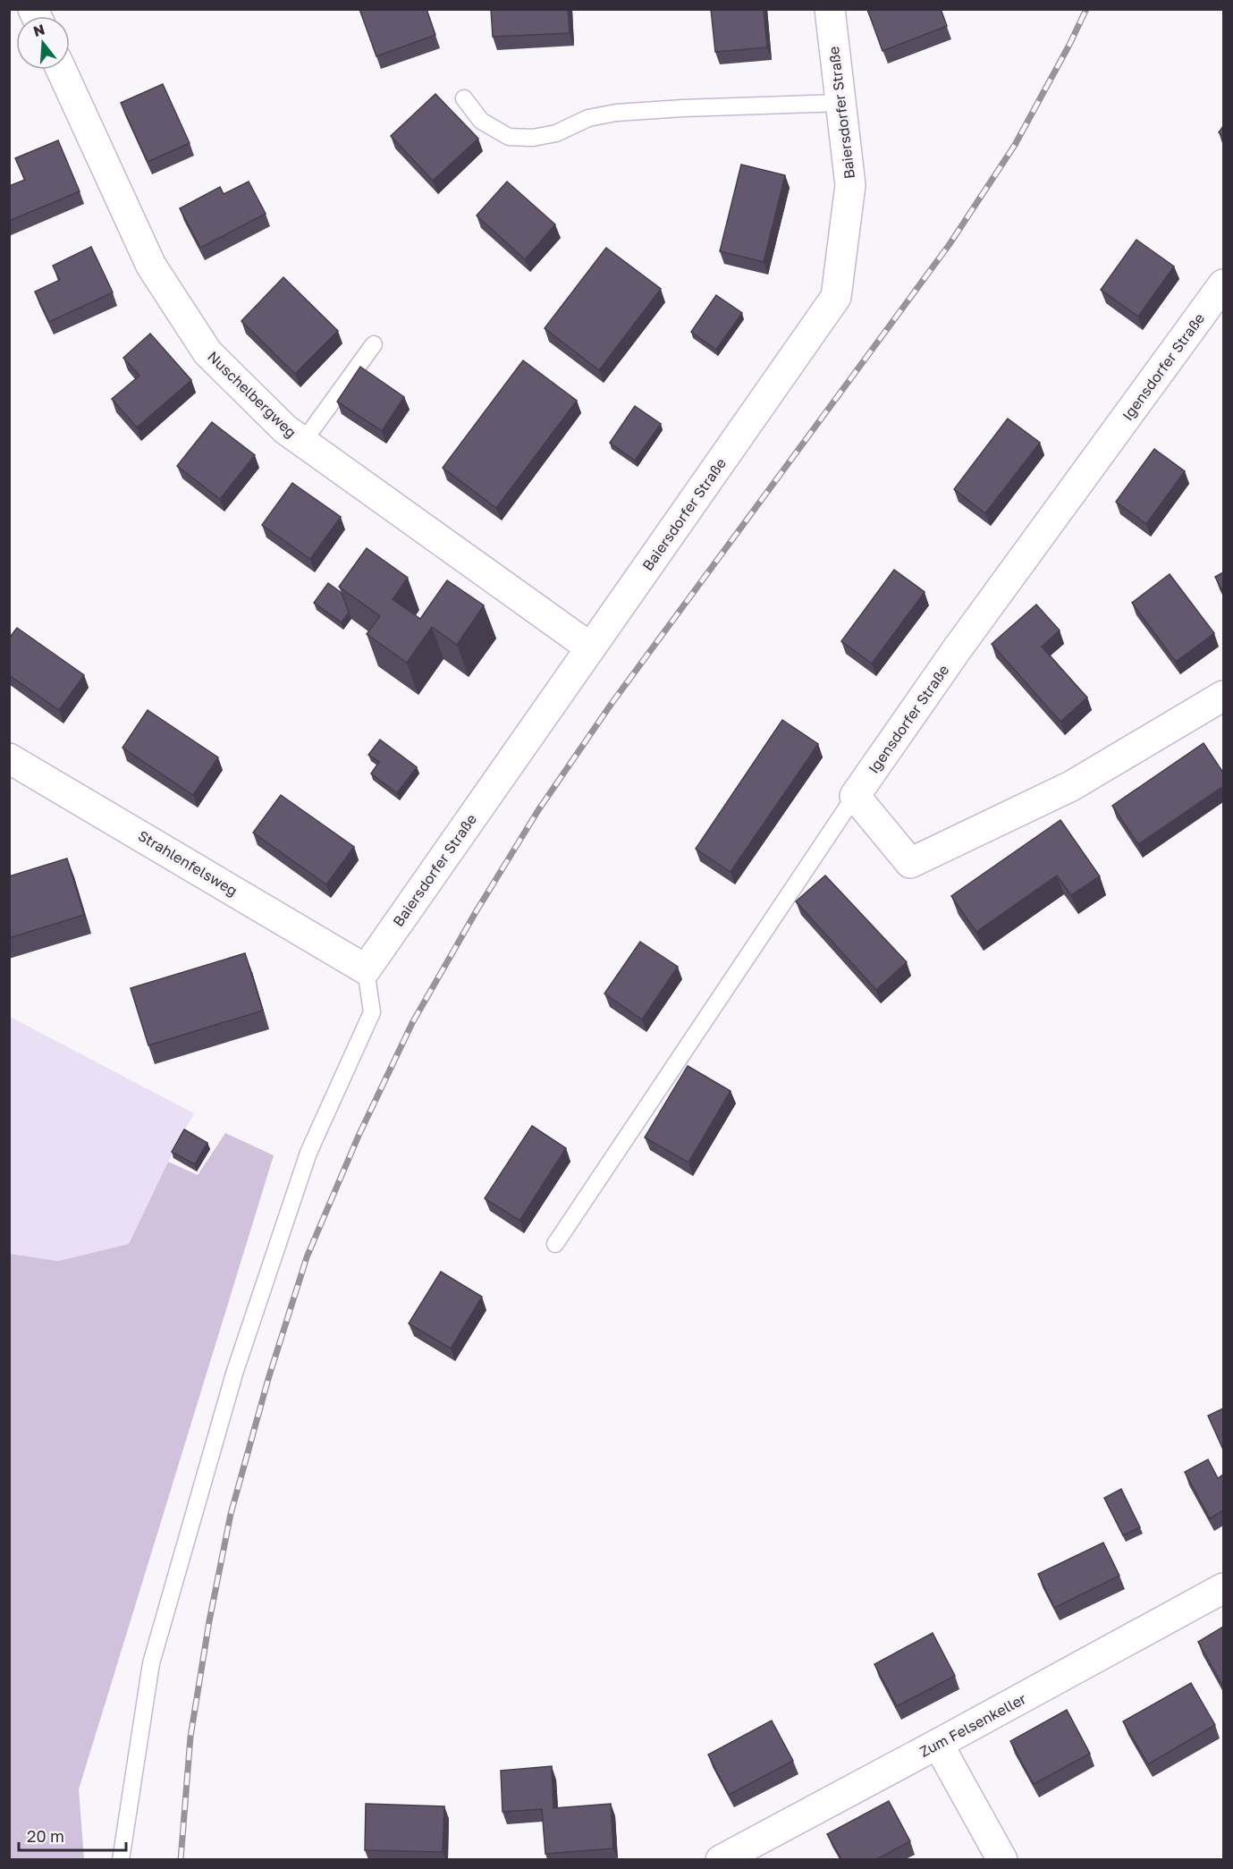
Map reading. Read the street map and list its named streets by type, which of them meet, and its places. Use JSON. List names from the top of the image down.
{
  "streets": {
    "street": [
      "Baiersdorfer Straße",
      "Igensdorfer Straße",
      "Nuschelbergweg",
      "Strahlenfelsweg",
      "Zum Felsenkeller"
    ]
  },
  "crossings": [
    ["Baiersdorfer Straße", "Nuschelbergweg"],
    ["Baiersdorfer Straße", "Strahlenfelsweg"]
  ],
  "scale_bar": "20 m",
  "north": "top"
}
